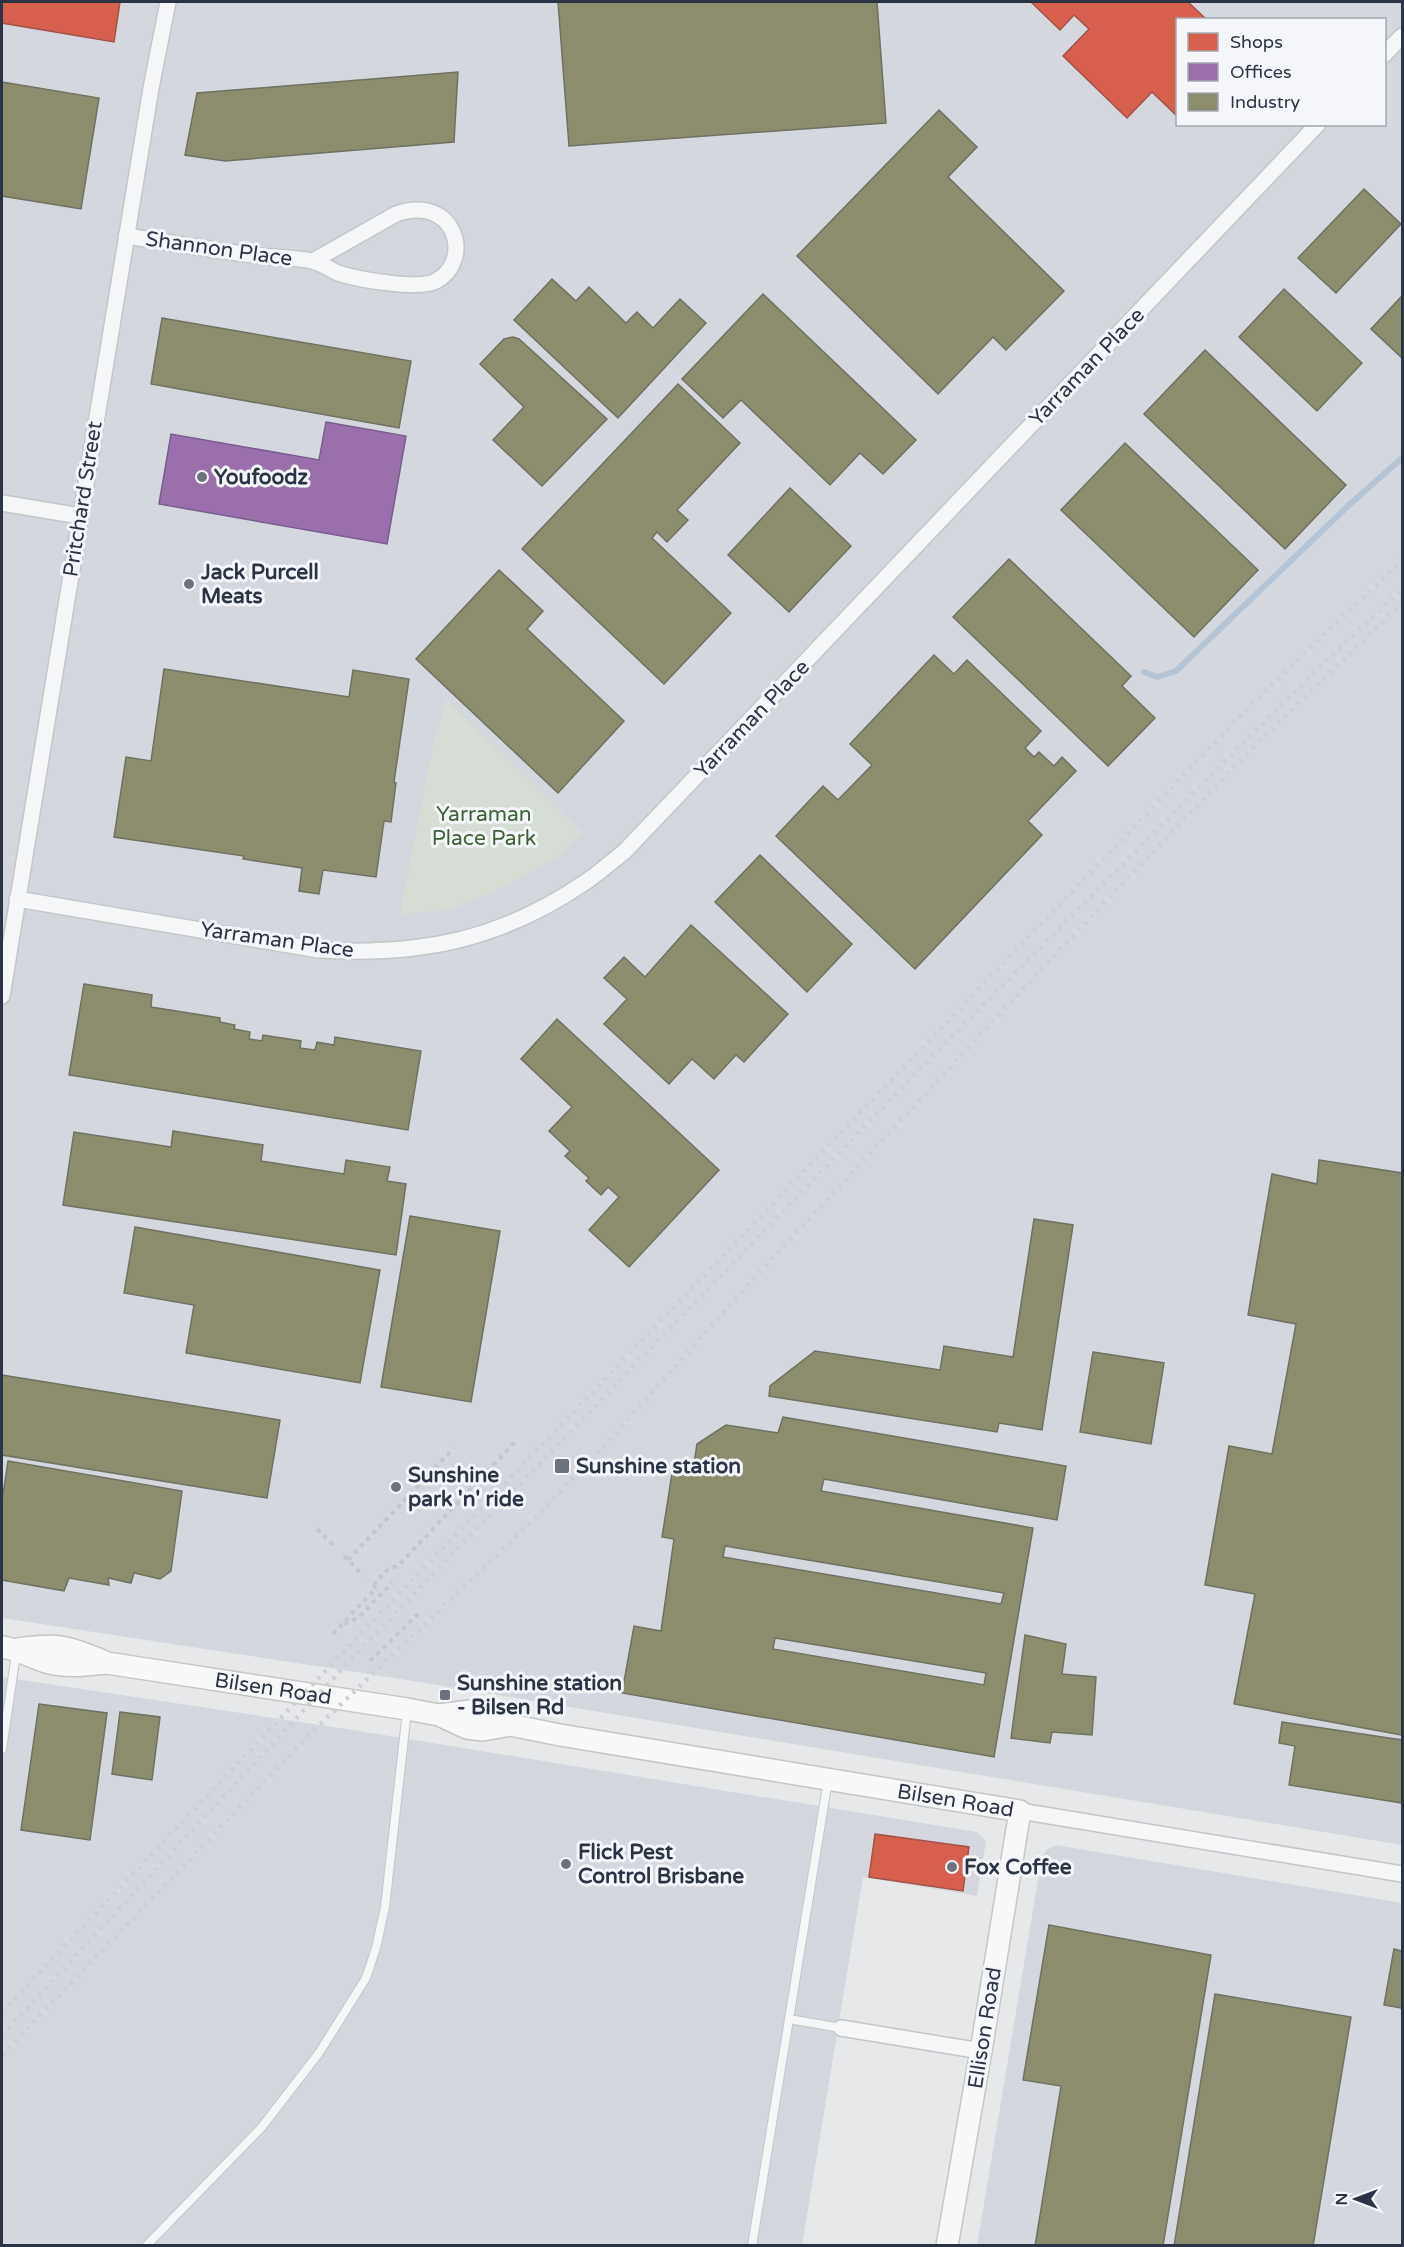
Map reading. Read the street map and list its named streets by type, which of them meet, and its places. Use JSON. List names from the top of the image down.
{
  "streets": {
    "street": [
      "Shannon Place",
      "Yarraman Place",
      "Pritchard Street",
      "Bilsen Road",
      "Ellison Road"
    ]
  },
  "crossings": [
    ["Shannon Place", "Pritchard Street"],
    ["Yarraman Place", "Pritchard Street"],
    ["Bilsen Road", "Ellison Road"]
  ],
  "parks": ["Yarraman Place Park"],
  "places": {
    "other": [
      "Youfoodz",
      "Jack Purcell Meats",
      "Sunshine park 'n' ride",
      "Flick Pest Control Brisbane",
      "Fox Coffee"
    ],
    "transit": ["Sunshine station", "Sunshine station - Bilsen Rd"]
  },
  "legend": ["Shops", "Offices", "Industry"],
  "north": "left"
}
